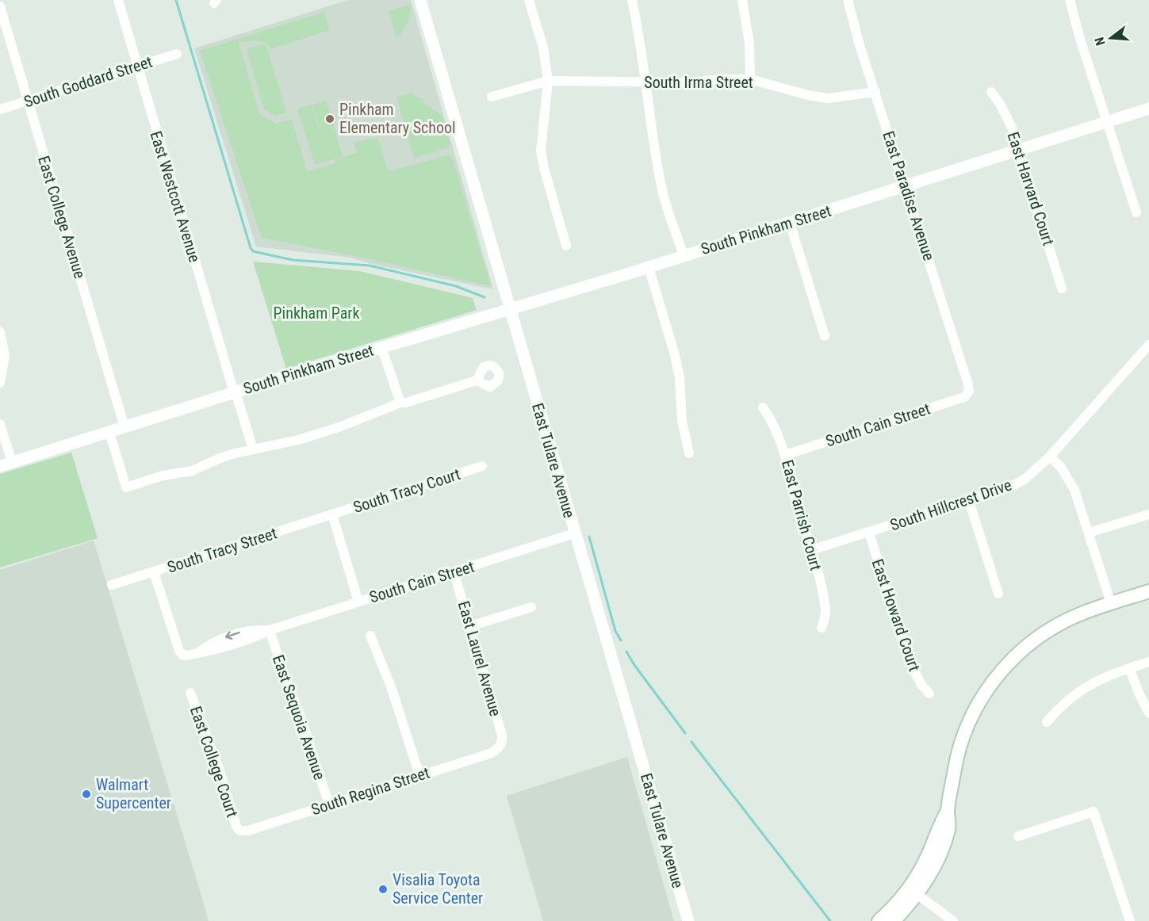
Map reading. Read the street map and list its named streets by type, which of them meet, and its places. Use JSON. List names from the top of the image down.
{
  "streets": {
    "street": [
      "South Goddard Street",
      "South Irma Street",
      "East Harvard Court",
      "East Paradise Avenue",
      "East Westcott Avenue",
      "East College Avenue",
      "South Pinkham Street",
      "South Cain Street",
      "East Tulare Avenue",
      "South Tracy Court",
      "South Hillcrest Drive",
      "East Parrish Court",
      "South Tracy Street",
      "East Howard Court",
      "East Laurel Avenue",
      "East Sequoia Avenue",
      "East College Court",
      "South Regina Street"
    ]
  },
  "crossings": [
    ["South Goddard Street", "East Westcott Avenue"],
    ["South Goddard Street", "East College Avenue"],
    ["South Irma Street", "East Paradise Avenue"],
    ["East Harvard Court", "South Pinkham Street"],
    ["East Paradise Avenue", "South Pinkham Street"],
    ["East Paradise Avenue", "South Cain Street"],
    ["East Westcott Avenue", "South Pinkham Street"],
    ["East College Avenue", "South Pinkham Street"],
    ["South Pinkham Street", "East Tulare Avenue"],
    ["South Cain Street", "East Tulare Avenue"],
    ["South Cain Street", "East Parrish Court"],
    ["South Cain Street", "South Tracy Street"],
    ["South Cain Street", "East Laurel Avenue"],
    ["South Cain Street", "East Sequoia Avenue"],
    ["South Tracy Court", "South Tracy Street"],
    ["South Hillcrest Drive", "East Parrish Court"],
    ["South Hillcrest Drive", "East Howard Court"],
    ["East Laurel Avenue", "South Regina Street"],
    ["East Sequoia Avenue", "South Regina Street"],
    ["East College Court", "South Regina Street"]
  ],
  "parks": ["Pinkham Park"],
  "places": ["Pinkham Elementary School", "Walmart Supercenter", "Visalia Toyota Service Center"],
  "north": "left"
}
